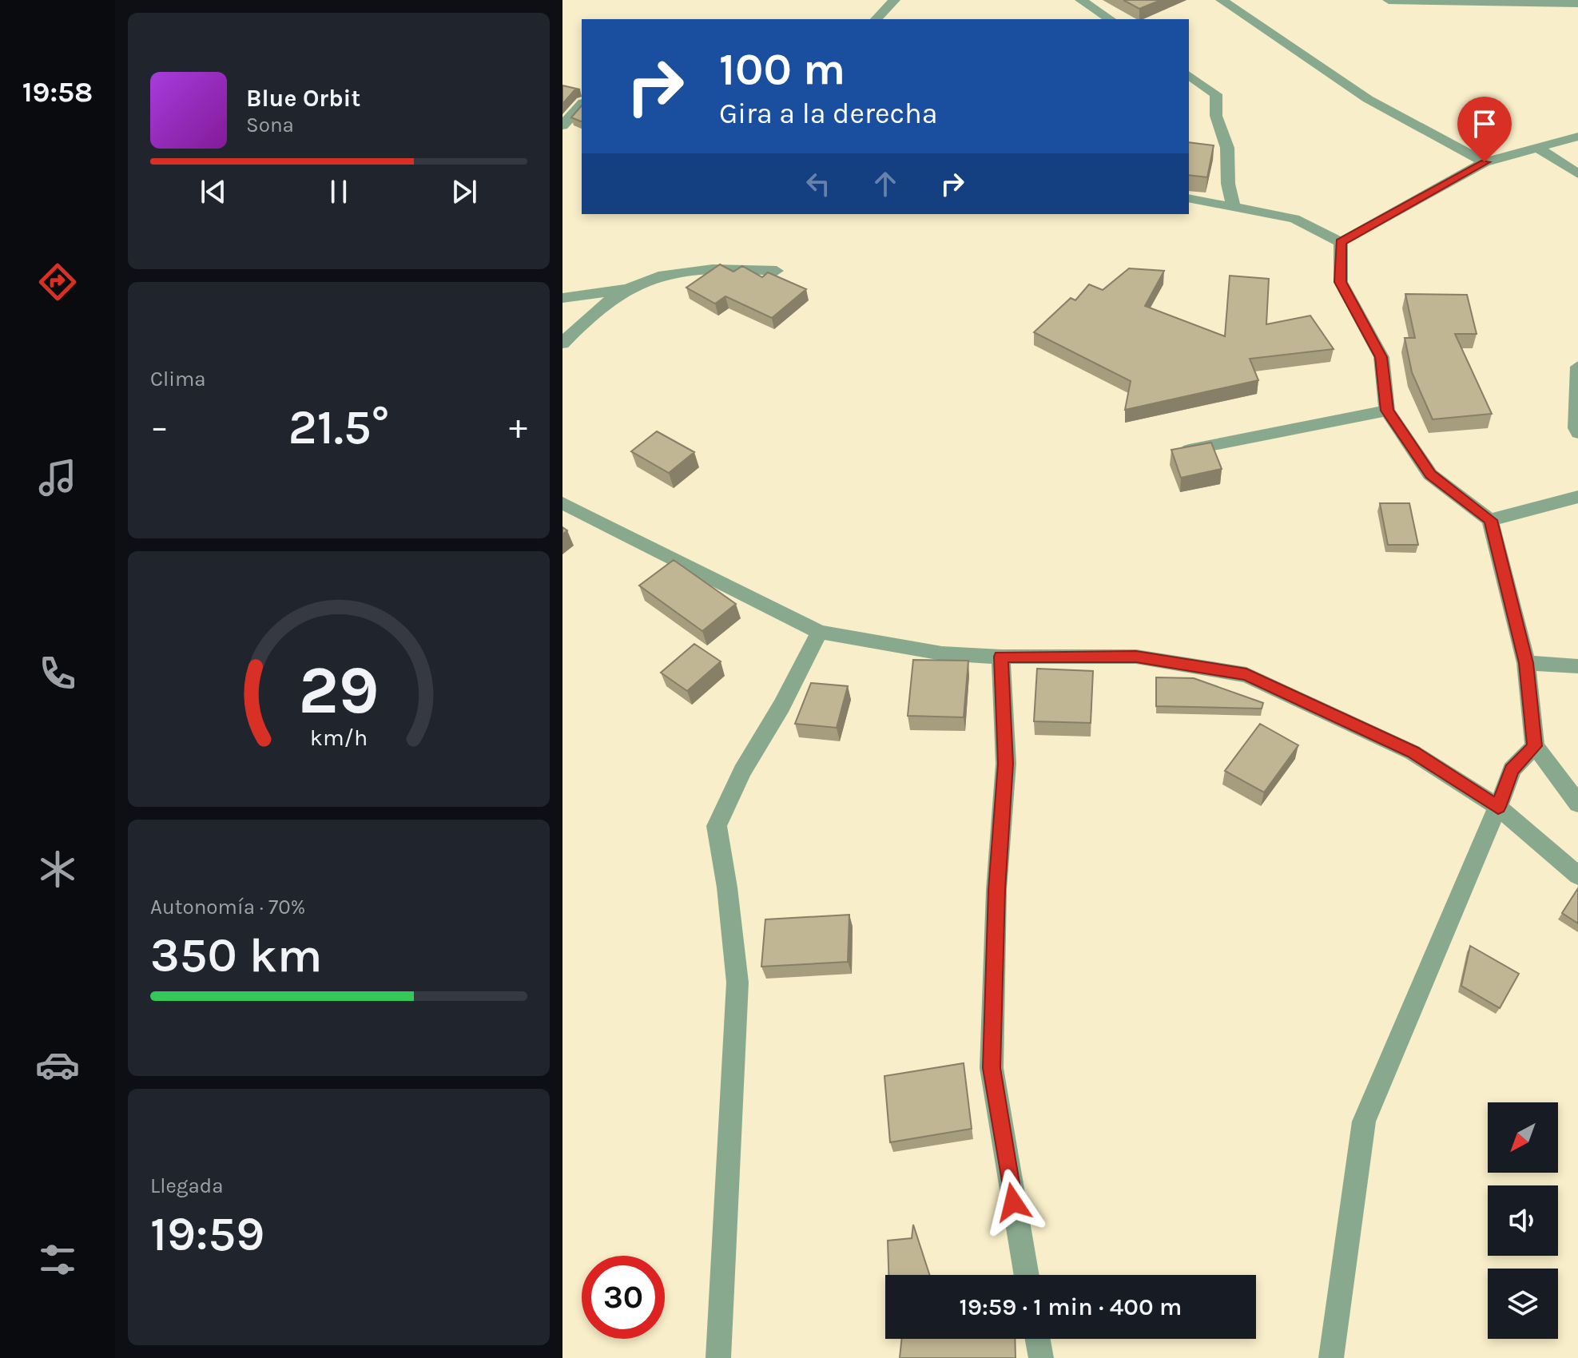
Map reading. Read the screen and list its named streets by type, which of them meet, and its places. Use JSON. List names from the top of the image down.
{
  "north": "bottom left",
  "page": {
    "tabs": "19:58",
    "turn": ["100 m", "Gira a la derecha"],
    "song": ["Blue Orbit", "Sona"],
    "tile": [
      "Clima",
      ["Autonomía · 70%", "350 km"],
      ["Llegada", "19:59"]
    ],
    "heat": ["−", "21.5°", "+"],
    "limit": "30",
    "trip": "19:59 · 1 min · 400 m",
    "gauge": ["29", "km/h"]
  }
}
